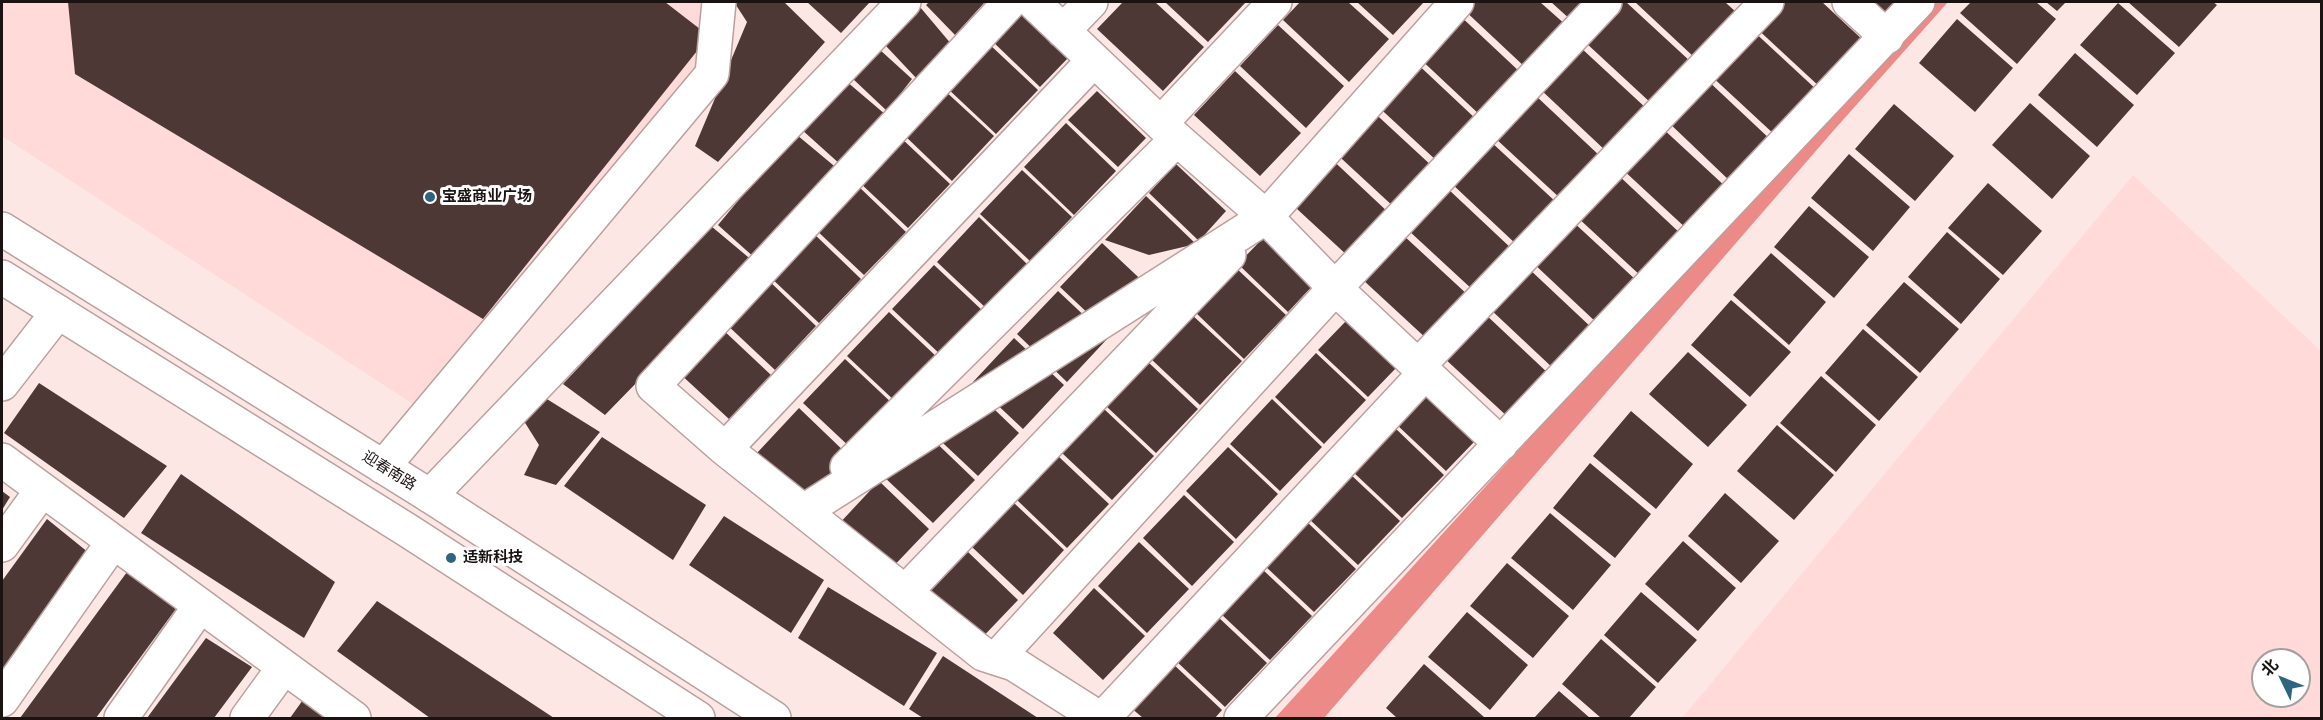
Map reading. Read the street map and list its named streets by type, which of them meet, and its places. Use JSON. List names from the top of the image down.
{
  "streets": {
    "street": ["迎春南路"]
  },
  "places": ["宝盛商业广场", "适新科技"],
  "north": "top left"
}
